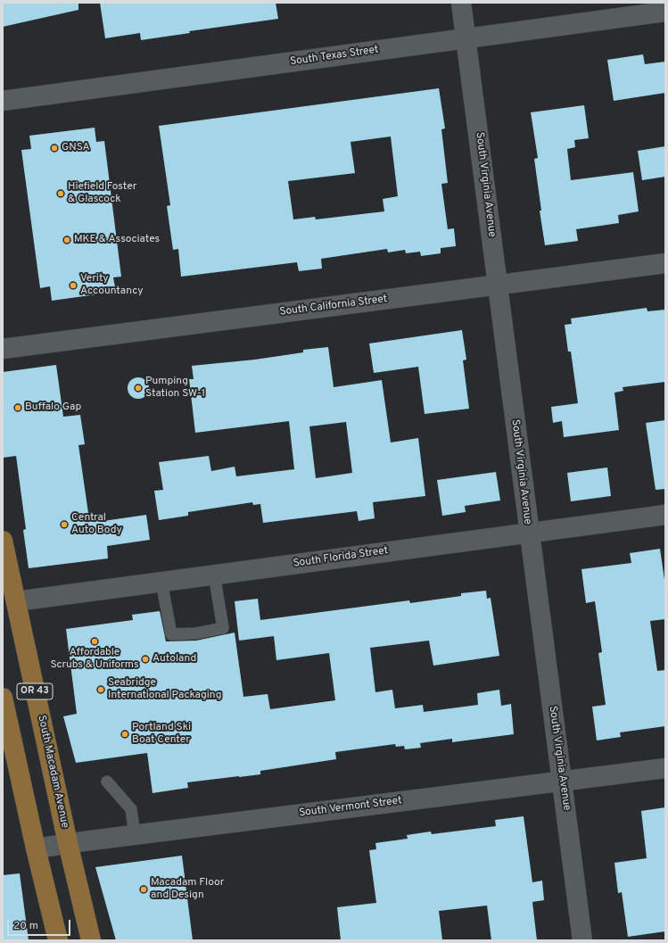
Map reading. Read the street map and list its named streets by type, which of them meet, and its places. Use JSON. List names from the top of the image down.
{
  "streets": {
    "main road": ["OR 43", "South Macadam Avenue"],
    "street": [
      "South Texas Street",
      "South Virginia Avenue",
      "South California Street",
      "South Florida Street",
      "South Vermont Street"
    ]
  },
  "crossings": [
    ["South Texas Street", "South Virginia Avenue"],
    ["South Virginia Avenue", "South California Street"],
    ["South Virginia Avenue", "South Florida Street"],
    ["South Virginia Avenue", "South Vermont Street"],
    ["South Florida Street", "South Macadam Avenue"],
    ["OR 43", "South Vermont Street"],
    ["South Macadam Avenue", "South Vermont Street"]
  ],
  "places": [
    "GNSA",
    "Hiefield Foster & Glascock",
    "MKE & Associates",
    "Verity Accountancy",
    "Pumping Station SW-1",
    "Buffalo Gap",
    "Central Auto Body",
    "Affordable Scrubs & Uniforms",
    "Autoland",
    "Seabridge International Packaging",
    "Portland Ski Boat Center",
    "Macadam Floor and Design"
  ],
  "scale_bar": "20 m"
}
